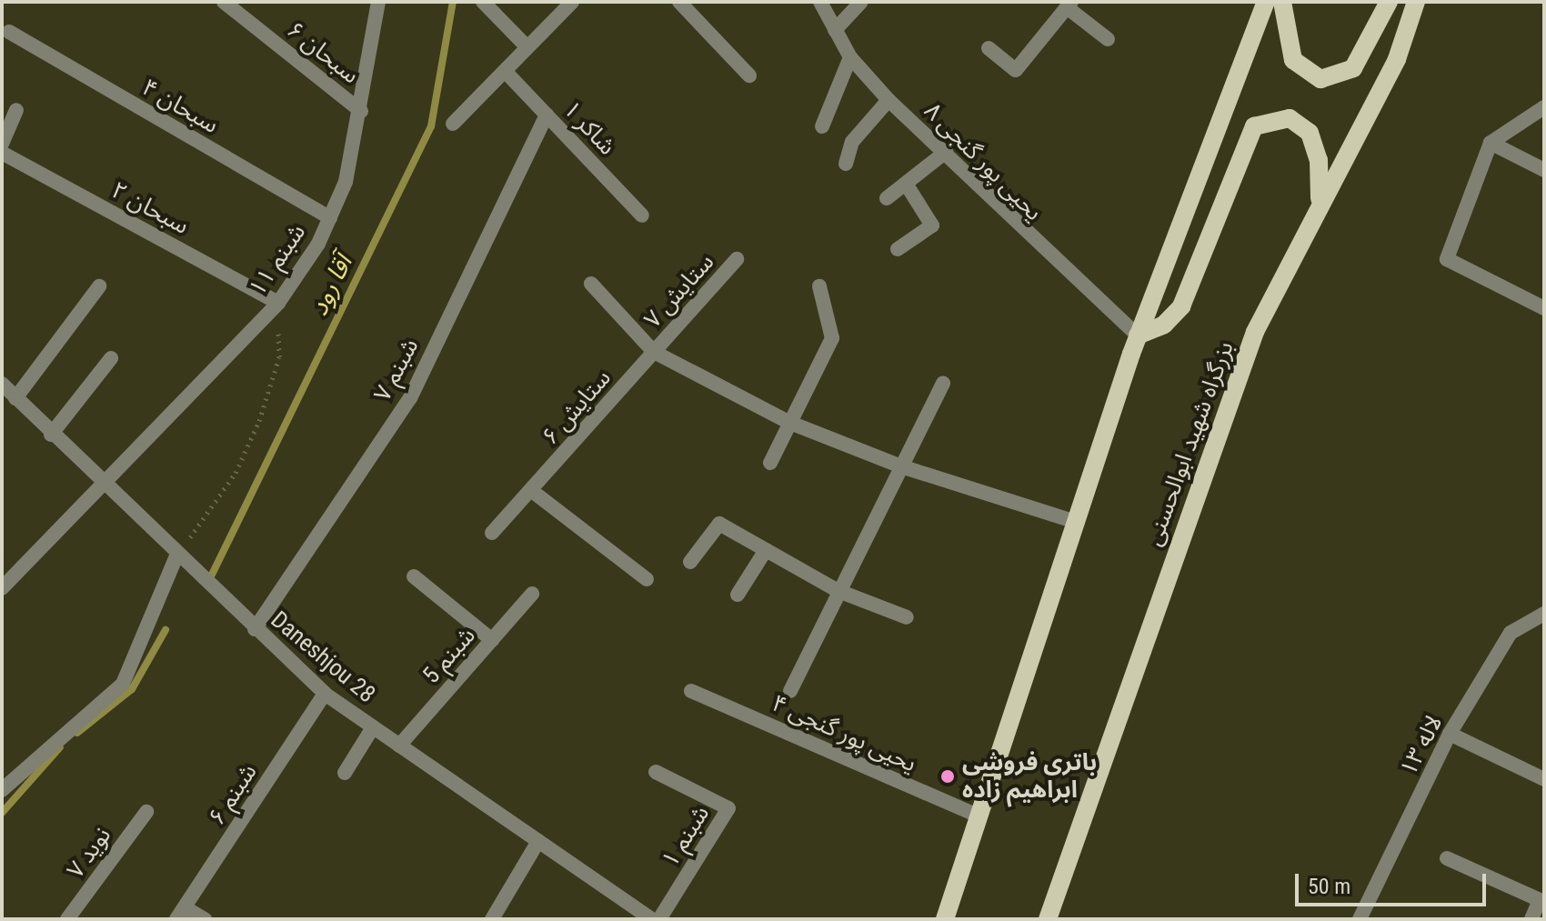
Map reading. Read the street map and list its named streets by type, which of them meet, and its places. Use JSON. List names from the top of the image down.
{
  "streets": {
    "main road": ["بزرگراه شهید ابوالحسنی"],
    "street": [
      "سبحان ۶",
      "سبحان ۴",
      "شاکر ۱",
      "یحیی پور گنجی ۸",
      "سبحان ۲",
      "شبنم ۱۱",
      "ستایش ۷",
      "شبنم ۷",
      "ستایش ۶",
      "شبنم 5",
      "Daneshjou 28",
      "یحیی پور گنجی ۴",
      "لاله ۱۳",
      "شبنم ۶",
      "شبنم ۱",
      "نوید ۷"
    ]
  },
  "crossings": [
    ["سبحان ۶", "شبنم ۱۱"],
    ["سبحان ۴", "شبنم ۱۱"],
    ["شاکر ۱", "شبنم ۷"],
    ["سبحان ۲", "شبنم ۱۱"],
    ["شبنم ۱۱", "Daneshjou 28"],
    ["ستایش ۷", "ستایش ۶"],
    ["شبنم ۷", "Daneshjou 28"],
    ["شبنم 5", "Daneshjou 28"],
    ["Daneshjou 28", "شبنم ۶"]
  ],
  "water": ["آقا رود"],
  "places": ["باتری فروشی ابراهیم زاده"],
  "scale_bar": "50 m"
}
